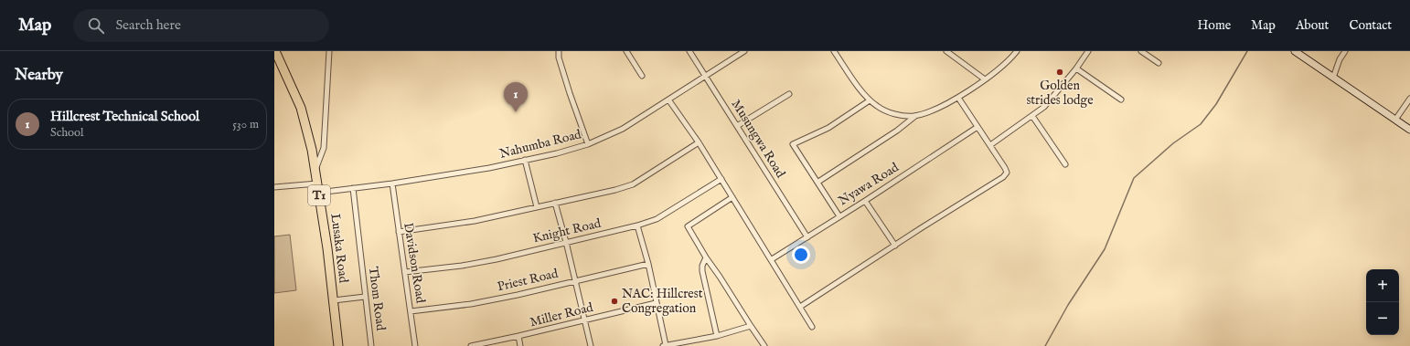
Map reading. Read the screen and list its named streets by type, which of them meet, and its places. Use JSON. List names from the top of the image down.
{
  "streets": {
    "highway": ["T1", "Lusaka Road"],
    "street": [
      "Musungwa Road",
      "Nahumba Road",
      "Nyawa Road",
      "Knight Road",
      "Davidson Road",
      "Priest Road",
      "Thom Road",
      "Miller Road"
    ]
  },
  "crossings": [
    ["Musungwa Road", "Nahumba Road"],
    ["Musungwa Road", "Nyawa Road"],
    ["Nahumba Road", "Lusaka Road"],
    ["Nahumba Road", "Davidson Road"],
    ["Nahumba Road", "Thom Road"],
    ["Knight Road", "Davidson Road"],
    ["Davidson Road", "Priest Road"]
  ],
  "places": ["Golden strides lodge", "NAC: Hillcrest Congregation"],
  "page": {
    "header": "Map",
    "search": "Search here",
    "nav": [
      "Home",
      "Map",
      "About",
      "Contact"
    ],
    "heading": "Nearby",
    "pins": "1",
    "list": [
      {
        "mark": "1",
        "name": "Hillcrest Technical School",
        "note": "School",
        "value": "530 m"
      }
    ],
    "map_buttons": ["+", "−"]
  }
}
